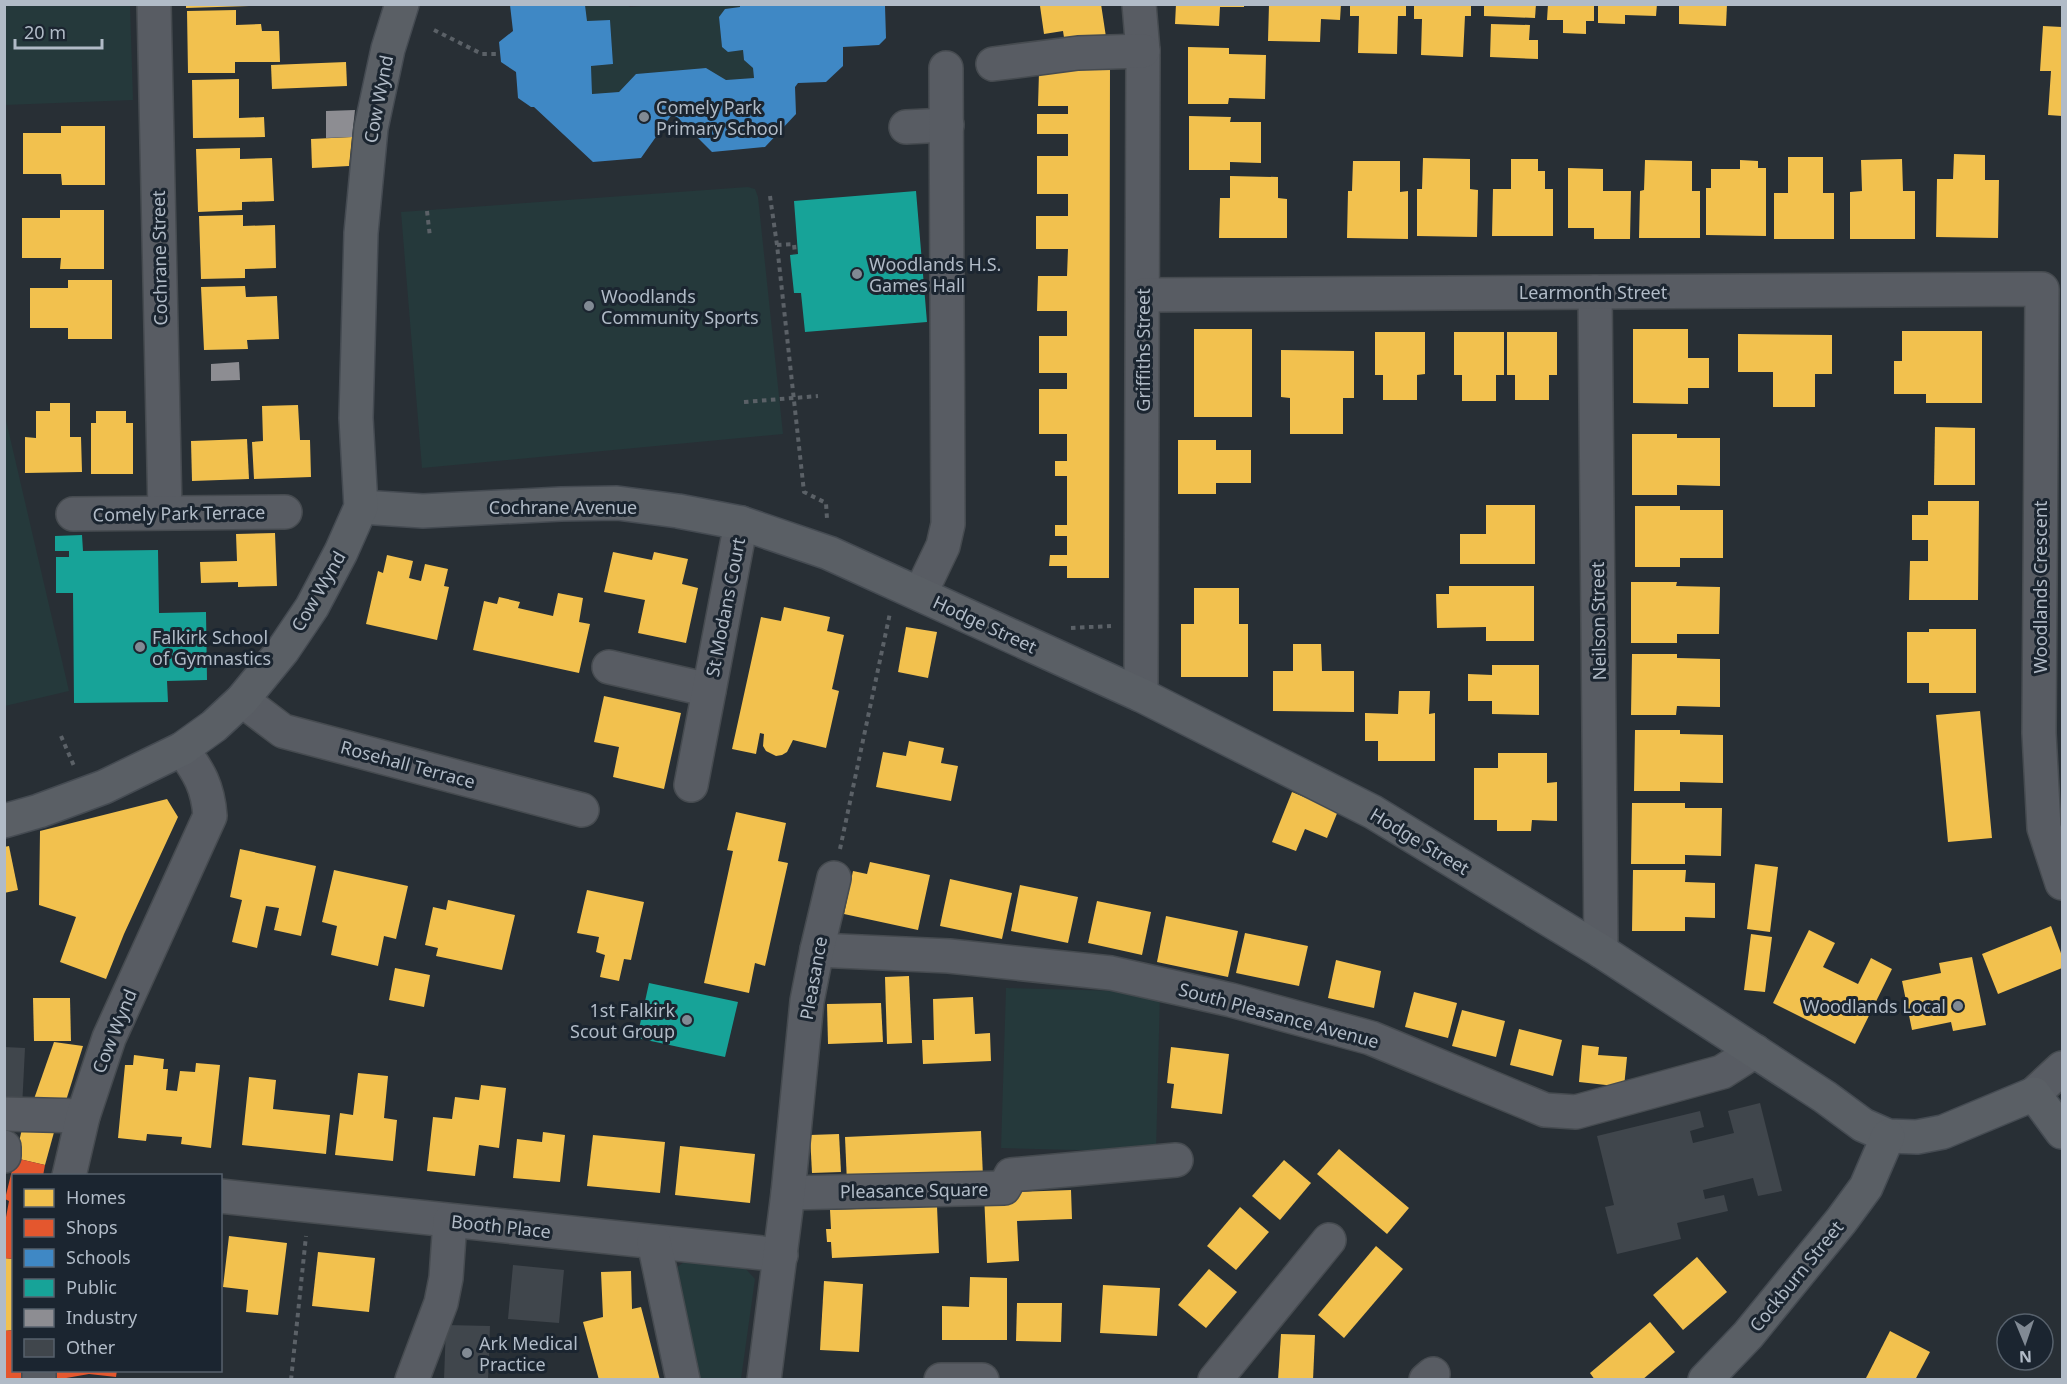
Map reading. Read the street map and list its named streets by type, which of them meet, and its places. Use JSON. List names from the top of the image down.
{
  "streets": {
    "main road": [
      "Cow Wynd",
      "Cochrane Avenue",
      "Hodge Street",
      "Cockburn Street"
    ],
    "street": [
      "Cochrane Street",
      "Learmonth Street",
      "Griffiths Street",
      "Comely Park Terrace",
      "Woodlands Crescent",
      "St Modans Court",
      "Neilson Street",
      "Rosehall Terrace",
      "Pleasance",
      "South Pleasance Avenue",
      "Pleasance Square",
      "Booth Place"
    ]
  },
  "crossings": [
    ["Cow Wynd", "Cochrane Avenue"],
    ["Cow Wynd", "Rosehall Terrace"],
    ["Cochrane Street", "Comely Park Terrace"],
    ["Learmonth Street", "Griffiths Street"],
    ["Learmonth Street", "Woodlands Crescent"],
    ["Learmonth Street", "Neilson Street"],
    ["Griffiths Street", "Hodge Street"],
    ["Cochrane Avenue", "St Modans Court"],
    ["Cochrane Avenue", "Hodge Street"],
    ["Neilson Street", "Hodge Street"],
    ["Hodge Street", "South Pleasance Avenue"],
    ["Hodge Street", "Cockburn Street"],
    ["Pleasance", "South Pleasance Avenue"],
    ["Pleasance", "Pleasance Square"],
    ["Pleasance", "Booth Place"]
  ],
  "places": [
    "Comely Park Primary School",
    "Woodlands H.S. Games Hall",
    "Woodlands Community Sports",
    "Falkirk School of Gymnastics",
    "Woodlands Local",
    "1st Falkirk Scout Group",
    "Ark Medical Practice"
  ],
  "legend": [
    "Homes",
    "Shops",
    "Schools",
    "Public",
    "Industry",
    "Other"
  ],
  "scale_bar": "20 m",
  "north": "bottom"
}
